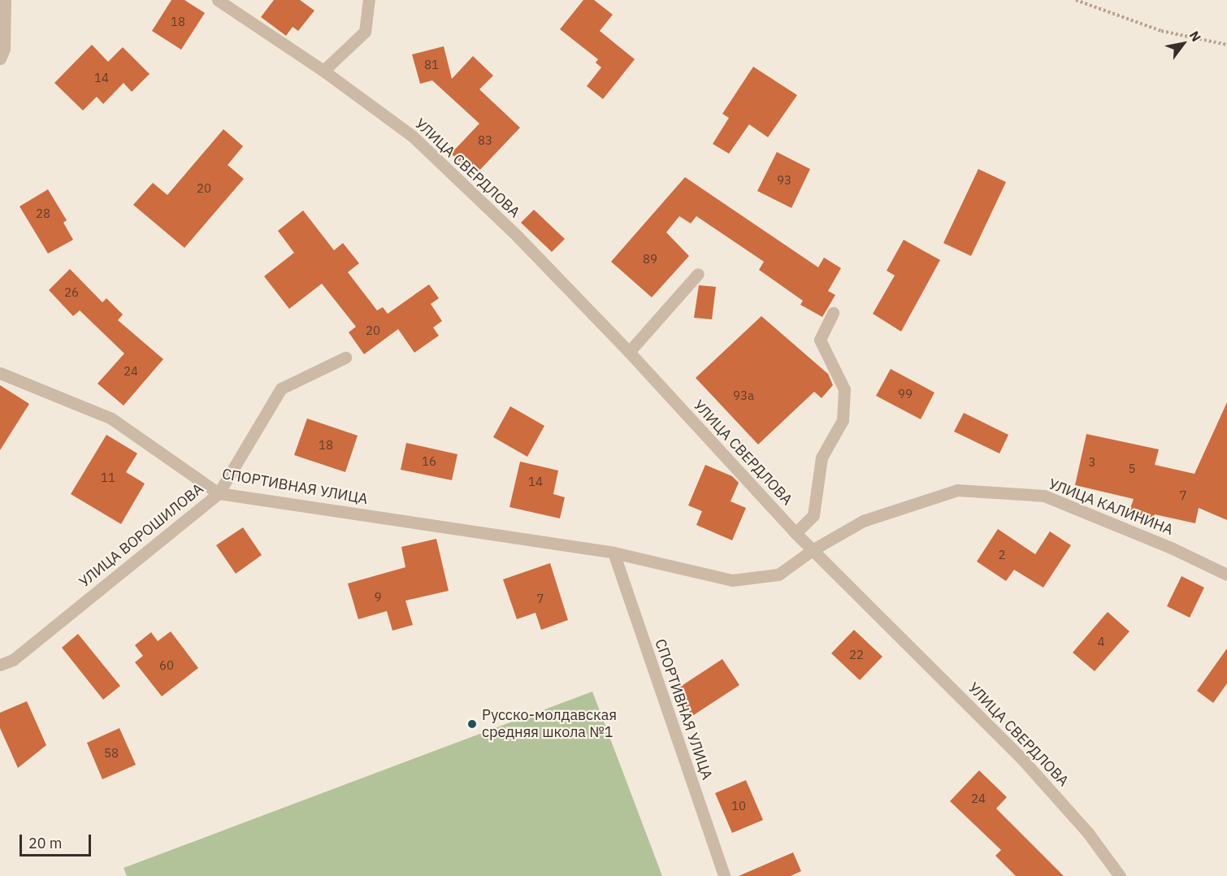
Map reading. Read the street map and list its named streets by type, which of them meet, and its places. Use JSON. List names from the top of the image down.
{
  "streets": {
    "street": [
      "УЛИЦА СВЕРДЛОВА",
      "СПОРТИВНАЯ УЛИЦА",
      "УЛИЦА КАЛИНИНА",
      "УЛИЦА ВОРОШИЛОВА"
    ]
  },
  "crossings": [
    ["УЛИЦА СВЕРДЛОВА", "СПОРТИВНАЯ УЛИЦА"],
    ["УЛИЦА СВЕРДЛОВА", "УЛИЦА КАЛИНИНА"],
    ["СПОРТИВНАЯ УЛИЦА", "УЛИЦА КАЛИНИНА"],
    ["СПОРТИВНАЯ УЛИЦА", "УЛИЦА ВОРОШИЛОВА"]
  ],
  "places": ["Русско-молдавская средняя школа №1"],
  "house_numbers": [
    "18",
    "81",
    "14",
    "83",
    "93",
    "20",
    "28",
    "89",
    "26",
    "20",
    "24",
    "99",
    "93а",
    "18",
    "16",
    "3",
    "5",
    "11",
    "14",
    "7",
    "2",
    "9",
    "7",
    "4",
    "22",
    "60",
    "58",
    "24",
    "10"
  ],
  "scale_bar": "20 m",
  "north": "top right"
}
